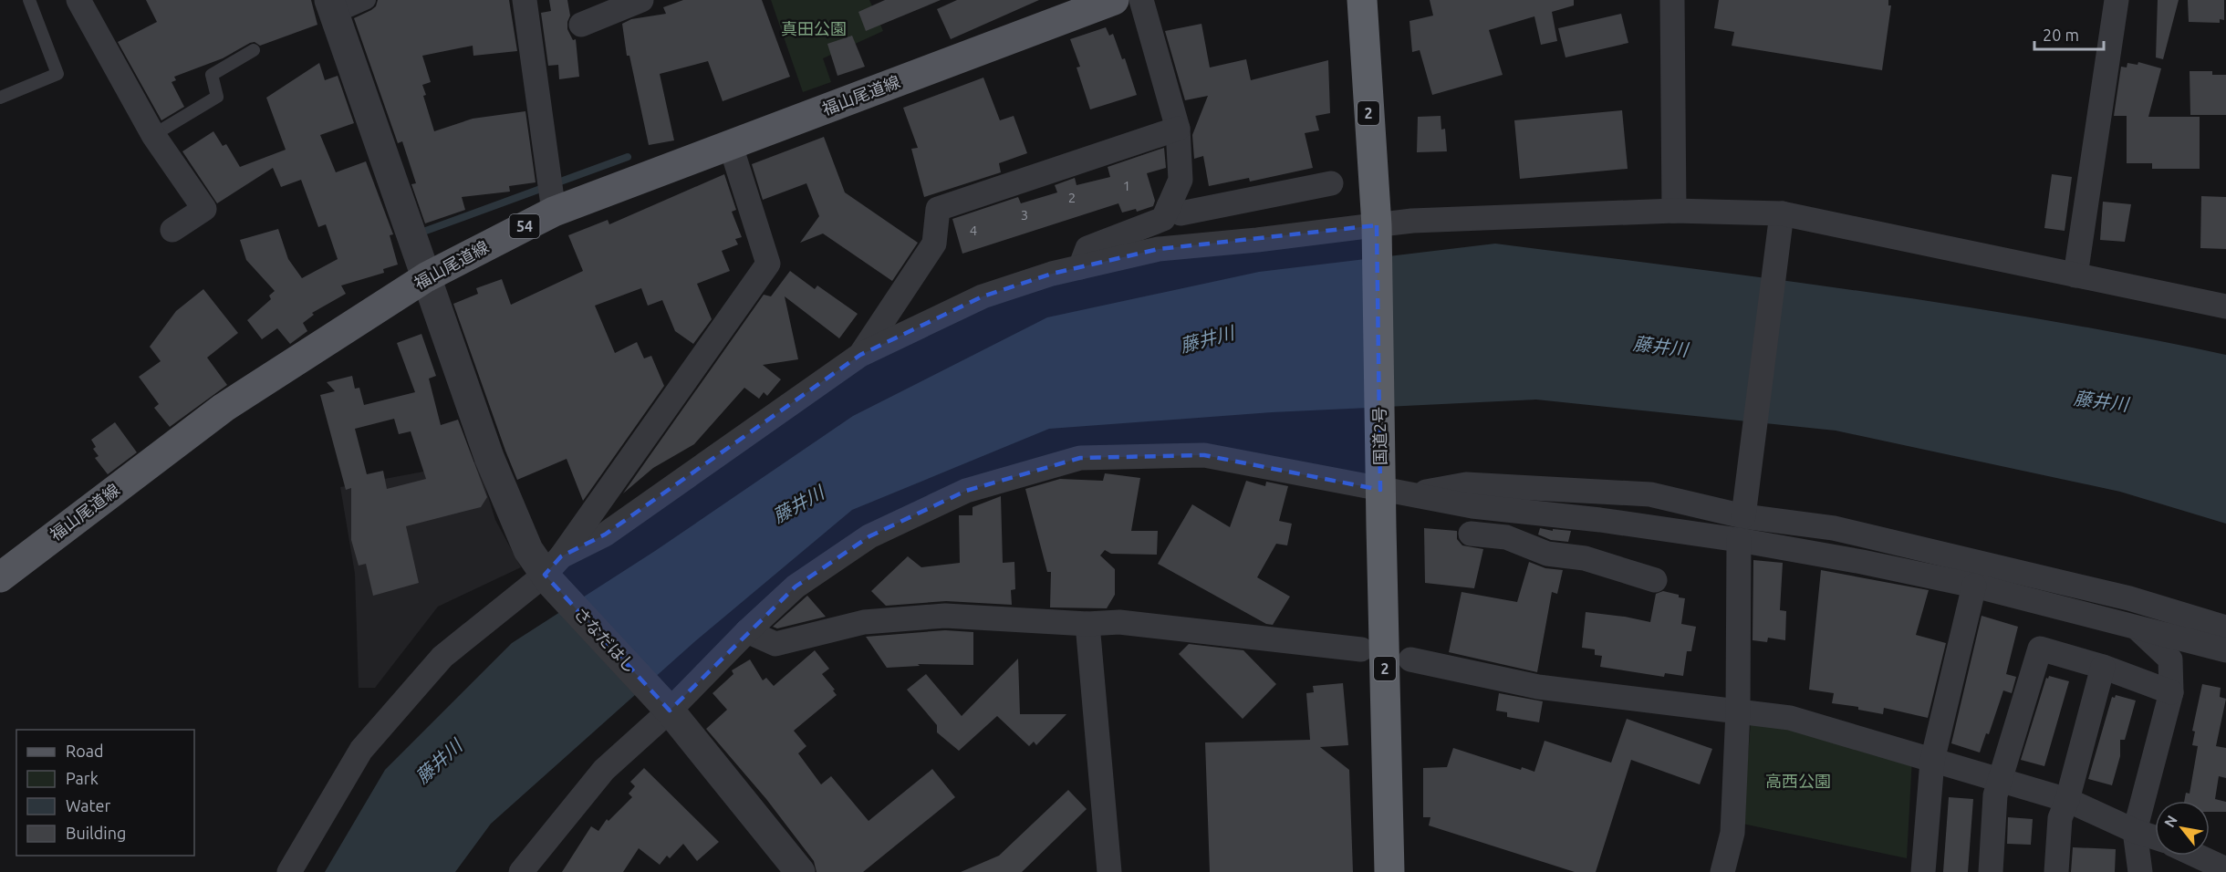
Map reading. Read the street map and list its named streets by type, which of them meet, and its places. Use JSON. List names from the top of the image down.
{
  "streets": {
    "highway": ["2", "国道2号"],
    "main road": ["福山尾道線", "54"],
    "street": ["さなだはし"]
  },
  "crossings": [
    ["福山尾道線", "さなだはし"]
  ],
  "water": ["藤井川"],
  "parks": ["真田公園", "高西公園"],
  "house_numbers": [
    "1",
    "2",
    "3",
    "4"
  ],
  "legend": [
    "Road",
    "Park",
    "Water",
    "Building"
  ],
  "scale_bar": "20 m",
  "north": "top left"
}
